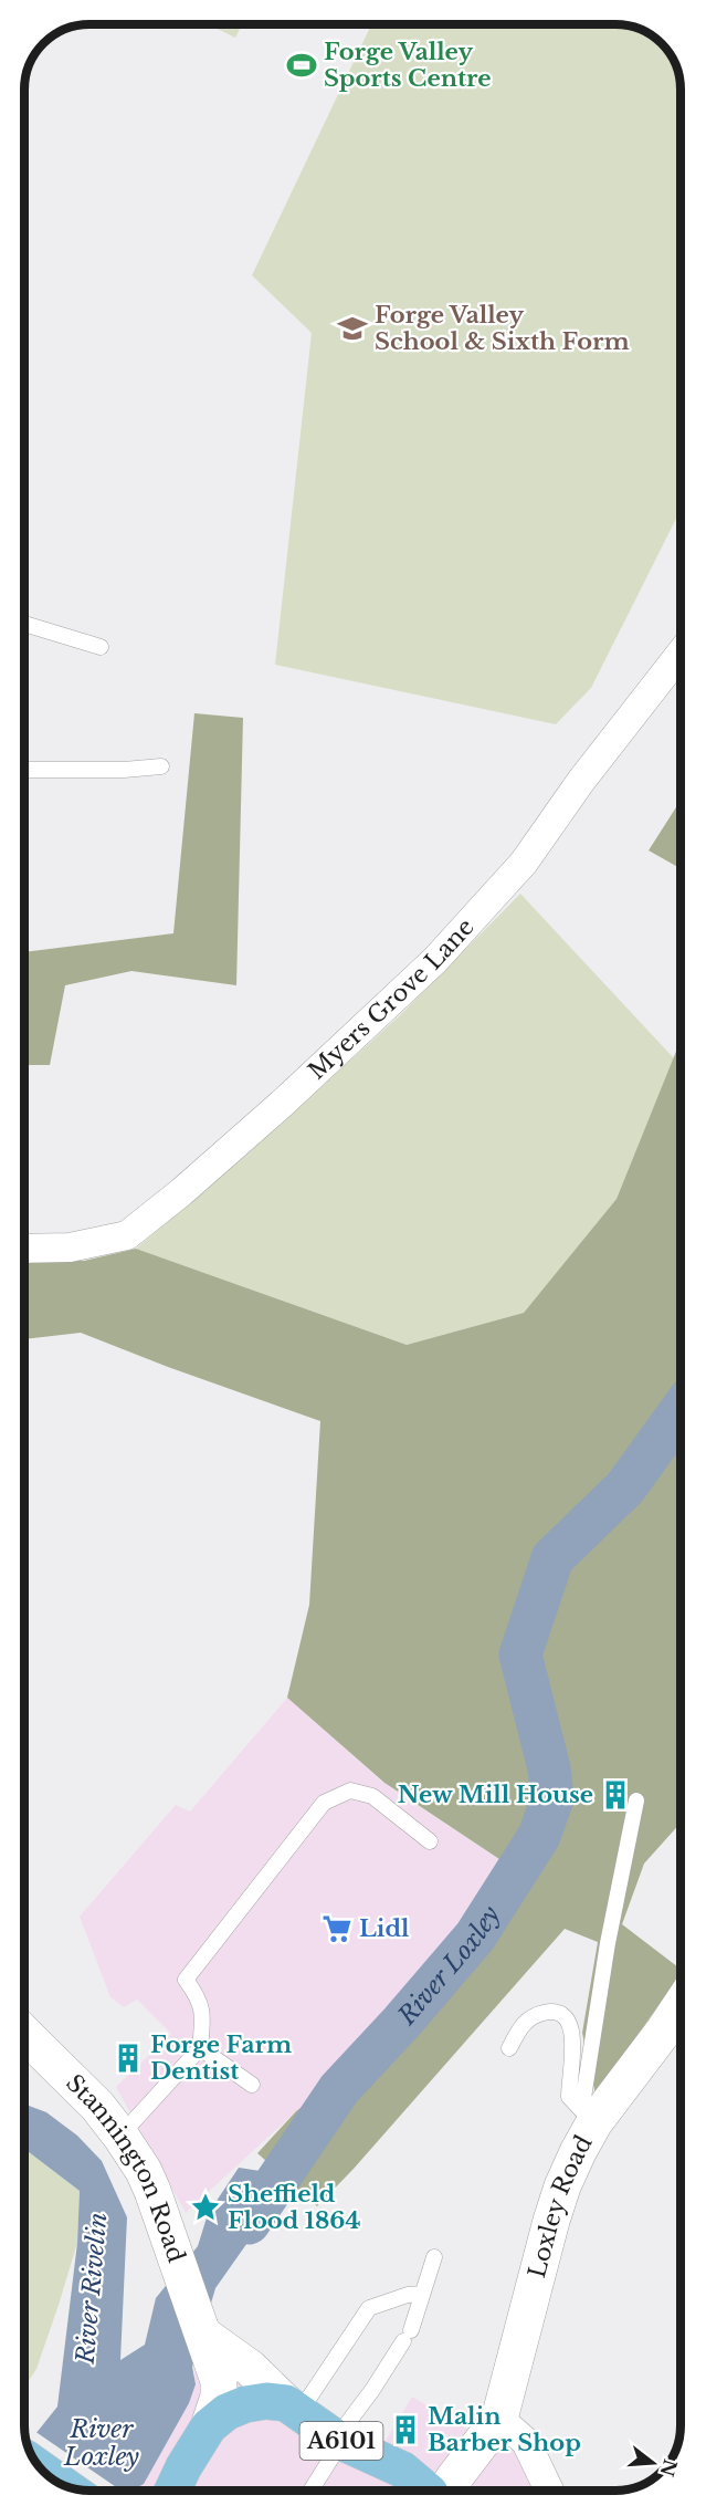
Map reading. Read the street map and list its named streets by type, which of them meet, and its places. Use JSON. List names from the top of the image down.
{
  "streets": {
    "main road": ["Stannington Road", "Loxley Road", "A6101"],
    "street": ["Myers Grove Lane"]
  },
  "crossings": [
    ["Stannington Road", "A6101"],
    ["Loxley Road", "A6101"]
  ],
  "water": ["River Loxley", "River Rivelin"],
  "places": {
    "sports": ["Forge Valley Sports Centre"],
    "school or university": ["Forge Valley School & Sixth Form"],
    "building": ["New Mill House", "Forge Farm Dentist", "Malin Barber Shop"],
    "supermarket": ["Lidl"],
    "place": ["Sheffield Flood 1864"]
  },
  "north": "right"
}
